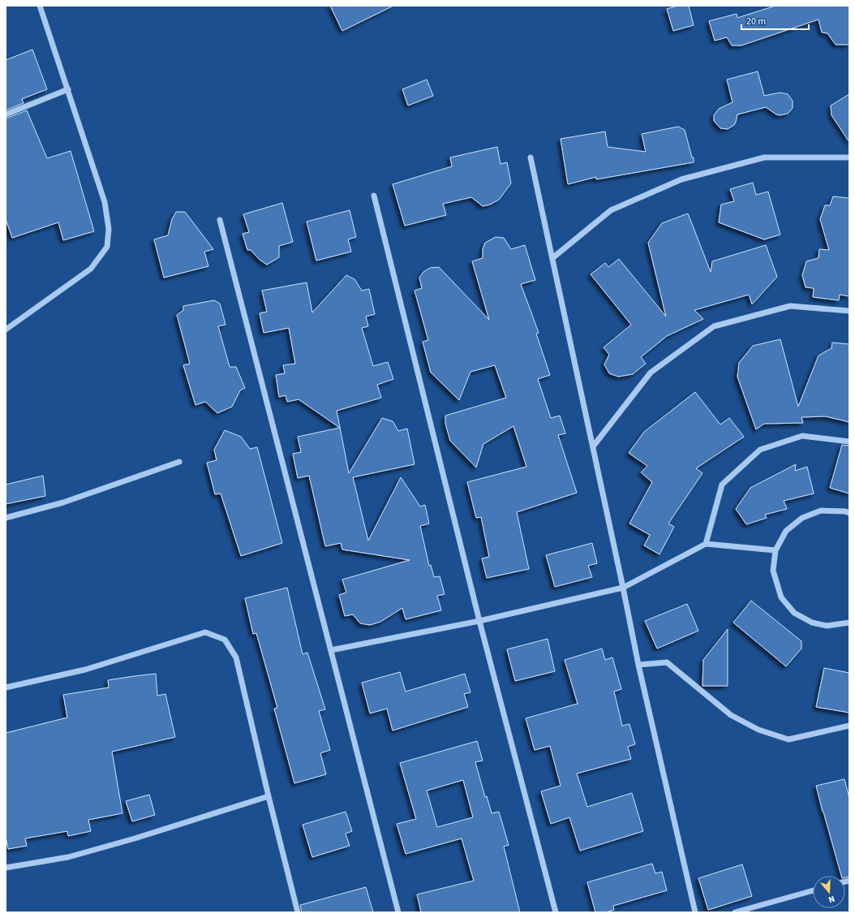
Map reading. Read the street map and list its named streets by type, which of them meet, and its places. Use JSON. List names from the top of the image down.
{
  "scale_bar": "20 m",
  "north": "bottom"
}
